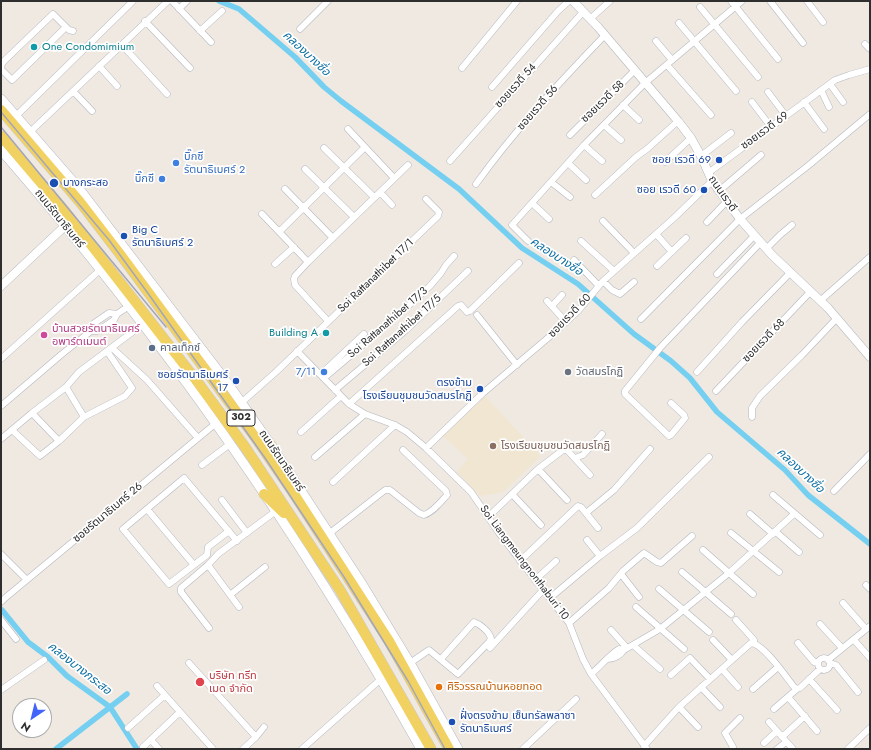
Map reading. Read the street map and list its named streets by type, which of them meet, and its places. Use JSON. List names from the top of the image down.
{
  "streets": {
    "main road": ["ถนนรัตนาธิเบศร์", "302"],
    "street": [
      "ซอยเรวดี 54",
      "ซอยเรวดี 58",
      "ซอยเรวดี 56",
      "ซอยเรวดี 69",
      "ถนนเรวดี",
      "Soi Rattanathibet 17/1",
      "ซอยเรวดี 60",
      "Soi Rattanathibet 17/3",
      "Soi Rattanathibet 17/5",
      "ซอยเรวดี 68",
      "ซอยรัตนาธิเบศร์ 26",
      "Soi Liangmeungnonthaburi 10"
    ]
  },
  "crossings": [
    ["ซอยเรวดี 54", "ถนนเรวดี"],
    ["ซอยเรวดี 58", "ถนนเรวดี"],
    ["ซอยเรวดี 56", "ถนนเรวดี"],
    ["ซอยเรวดี 69", "ถนนเรวดี"],
    ["ถนนเรวดี", "ซอยเรวดี 60"],
    ["ถนนเรวดี", "ซอยเรวดี 68"],
    ["ถนนรัตนาธิเบศร์", "ซอยรัตนาธิเบศร์ 26"],
    ["Soi Rattanathibet 17/1", "Soi Liangmeungnonthaburi 10"],
    ["ซอยเรวดี 60", "Soi Liangmeungnonthaburi 10"],
    ["Soi Rattanathibet 17/3", "Soi Liangmeungnonthaburi 10"],
    ["Soi Rattanathibet 17/5", "Soi Liangmeungnonthaburi 10"]
  ],
  "water": ["คลองบางซื่อ", "คลองบางกระสอ"],
  "places": [
    "One Condomimium",
    "ซอย เรวดี 69",
    "บิ๊กซี รัตนาธิเบศร์ 2",
    "บิ๊กซี",
    "บางกระสอ",
    "ซอย เรวดี 60",
    "Big C รัตนาธิเบศร์ 2",
    "Building A",
    "บ้านสวยรัตนาธิเบศร์ อพาร์ตเมนต์",
    "คาลเท็กซ์",
    "7/11",
    "วัดสมรโกฏิ",
    "ซอยรัตนาธิเบศร์ 17",
    "ตรงข้าม โรงเรียนชุมชนวัดสมรโกฏิ",
    "โรงเรียนชุมชนวัดสมรโกฏิ",
    "บริษัท ทรีท เมด จำกัด",
    "ศิริวรรณบ้านหอยทอด",
    "ฝั่งตรงข้าม เซ็นทรัลพลาซา รัตนาธิเบศร์"
  ],
  "north": "bottom left"
}
